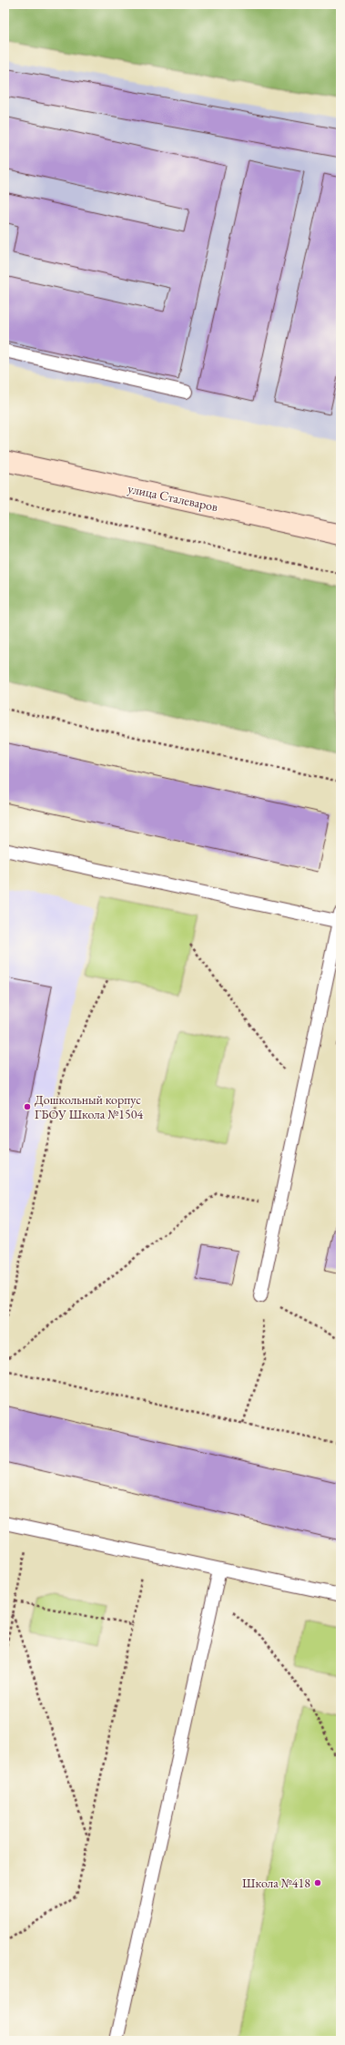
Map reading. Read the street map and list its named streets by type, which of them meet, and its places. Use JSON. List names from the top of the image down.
{
  "streets": {
    "main road": ["улица Сталеваров"]
  },
  "places": ["Дошкольный корпус ГБОУ Школа №1504", "Школа №418"]
}
